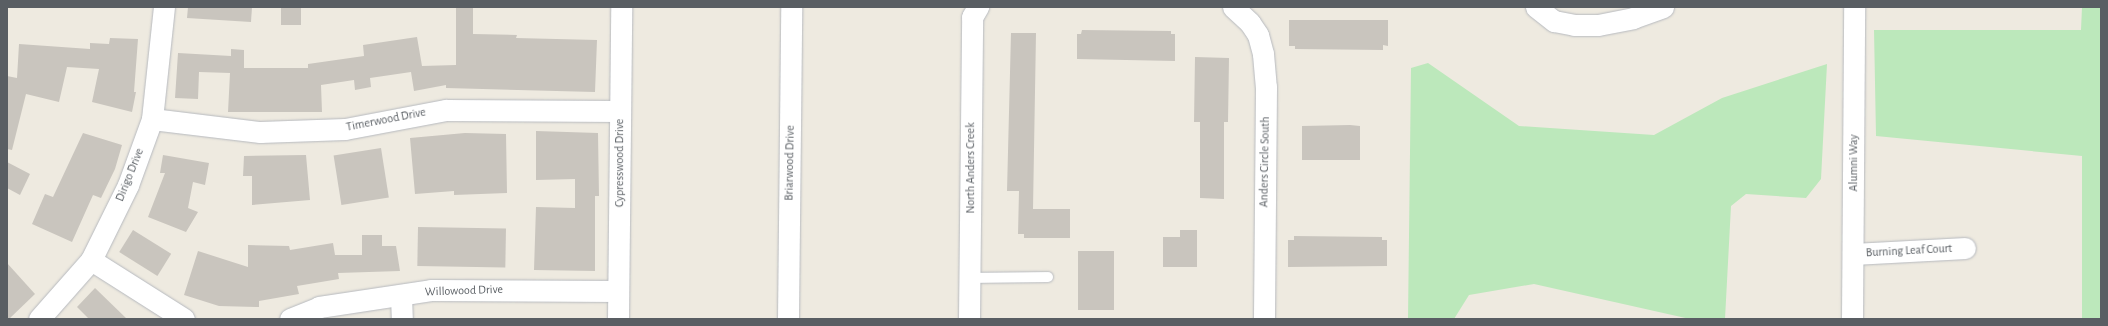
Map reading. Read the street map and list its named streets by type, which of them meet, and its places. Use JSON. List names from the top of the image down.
{
  "streets": {
    "street": [
      "Timerwood Drive",
      "Anders Circle South",
      "Cypresswood Drive",
      "Briarwood Drive",
      "Alumni Way",
      "North Anders Creek",
      "Dirigo Drive",
      "Burning Leaf Court",
      "Willowood Drive"
    ]
  },
  "crossings": [
    ["Timerwood Drive", "Cypresswood Drive"],
    ["Timerwood Drive", "Dirigo Drive"],
    ["Cypresswood Drive", "Willowood Drive"],
    ["Alumni Way", "Burning Leaf Court"]
  ]
}
